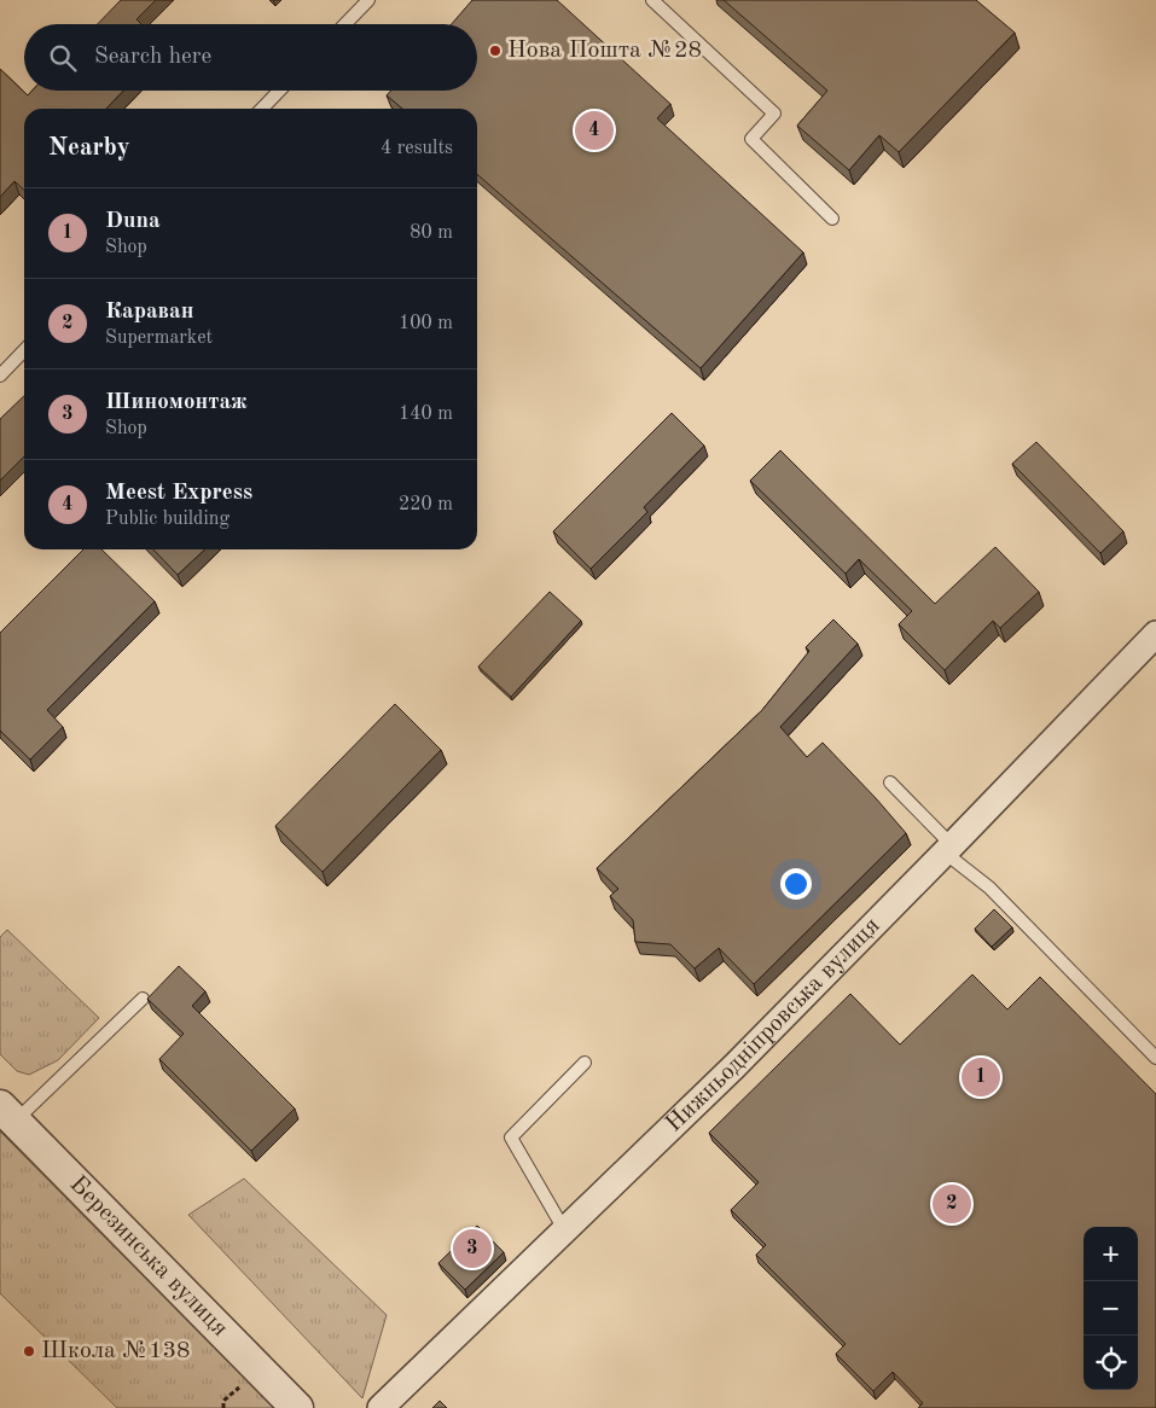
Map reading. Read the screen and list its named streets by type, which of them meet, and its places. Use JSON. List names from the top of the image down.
{
  "streets": {
    "street": ["Нижньодніпровська вулиця", "Березинська вулиця"]
  },
  "places": ["Нова Пошта №28", "Школа №138"],
  "page": {
    "search": "Search here",
    "pins": [
      "4",
      "1",
      "2",
      "3"
    ],
    "heading": ["Nearby", "4 results"],
    "list": [
      {
        "mark": "1",
        "name": "Duna",
        "note": "Shop",
        "value": "80 m"
      },
      {
        "mark": "2",
        "name": "Караван",
        "note": "Supermarket",
        "value": "100 m"
      },
      {
        "mark": "3",
        "name": "Шиномонтаж",
        "note": "Shop",
        "value": "140 m"
      },
      {
        "mark": "4",
        "name": "Meest Express",
        "note": "Public building",
        "value": "220 m"
      }
    ],
    "map_buttons": ["+", "−"]
  }
}
